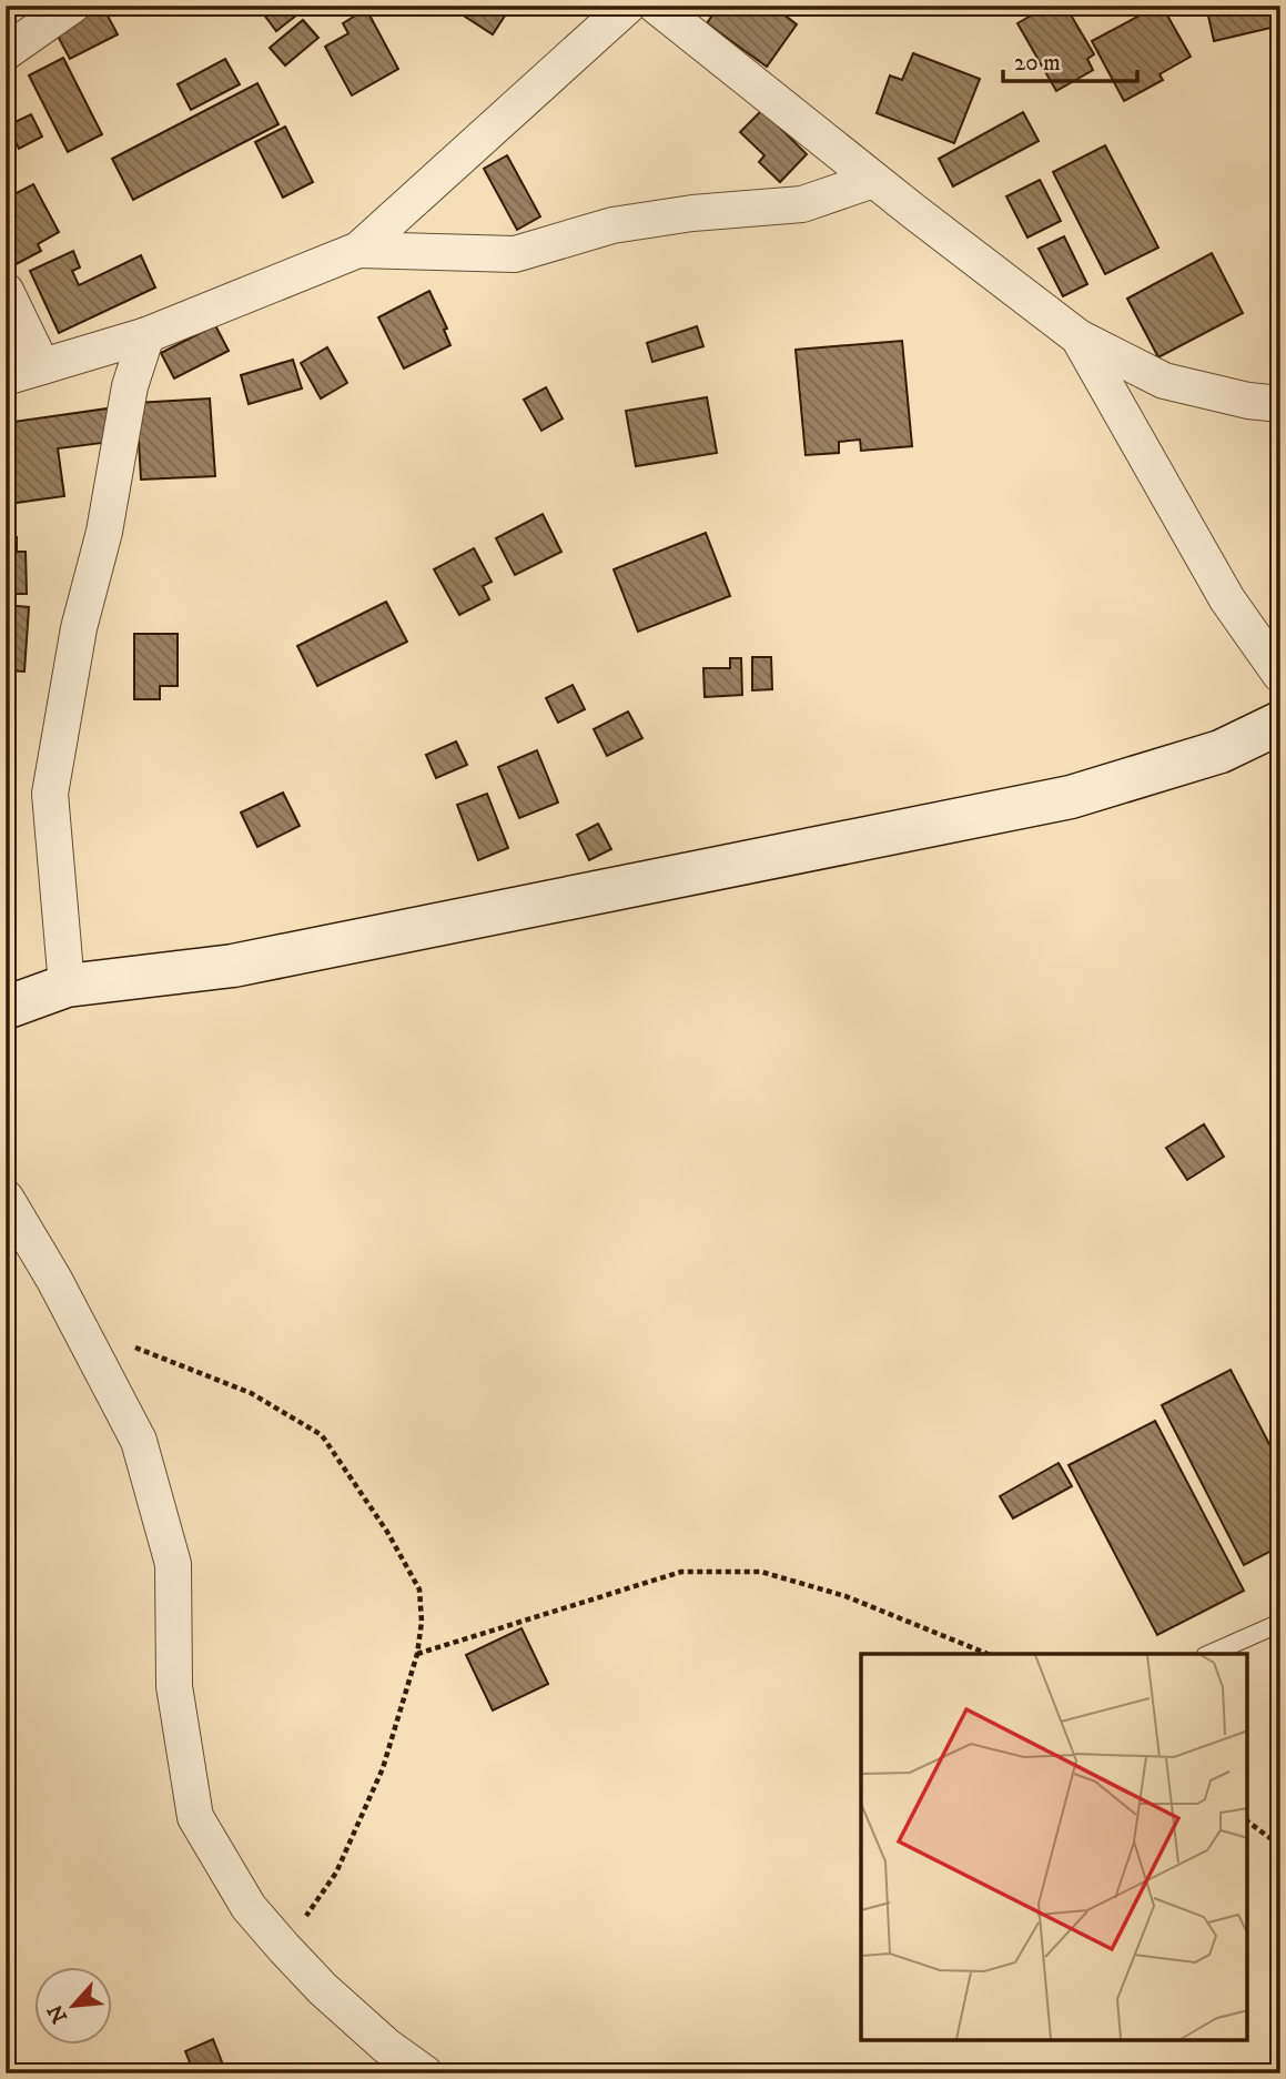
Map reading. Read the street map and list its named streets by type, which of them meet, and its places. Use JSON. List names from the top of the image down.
{
  "scale_bar": "20 m",
  "north": "bottom left"
}
